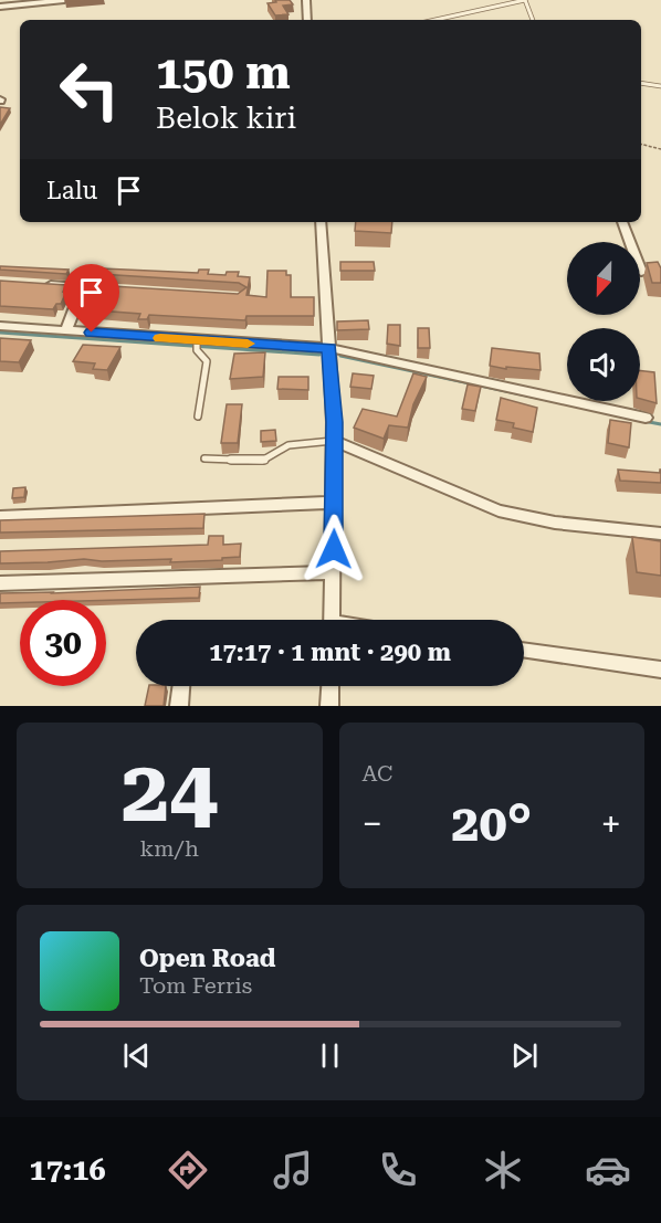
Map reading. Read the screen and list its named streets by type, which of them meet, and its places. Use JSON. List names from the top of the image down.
{
  "north": "bottom",
  "page": {
    "turn": ["150 m", "Belok kiri"],
    "then": "Lalu",
    "limit": "30",
    "trip": "17:17 · 1 mnt · 290 m",
    "tile": [
      ["24", "km/h"],
      "AC"
    ],
    "heat": ["−", "20°", "+"],
    "song": ["Open Road", "Tom Ferris"],
    "tabs": "17:16"
  }
}
